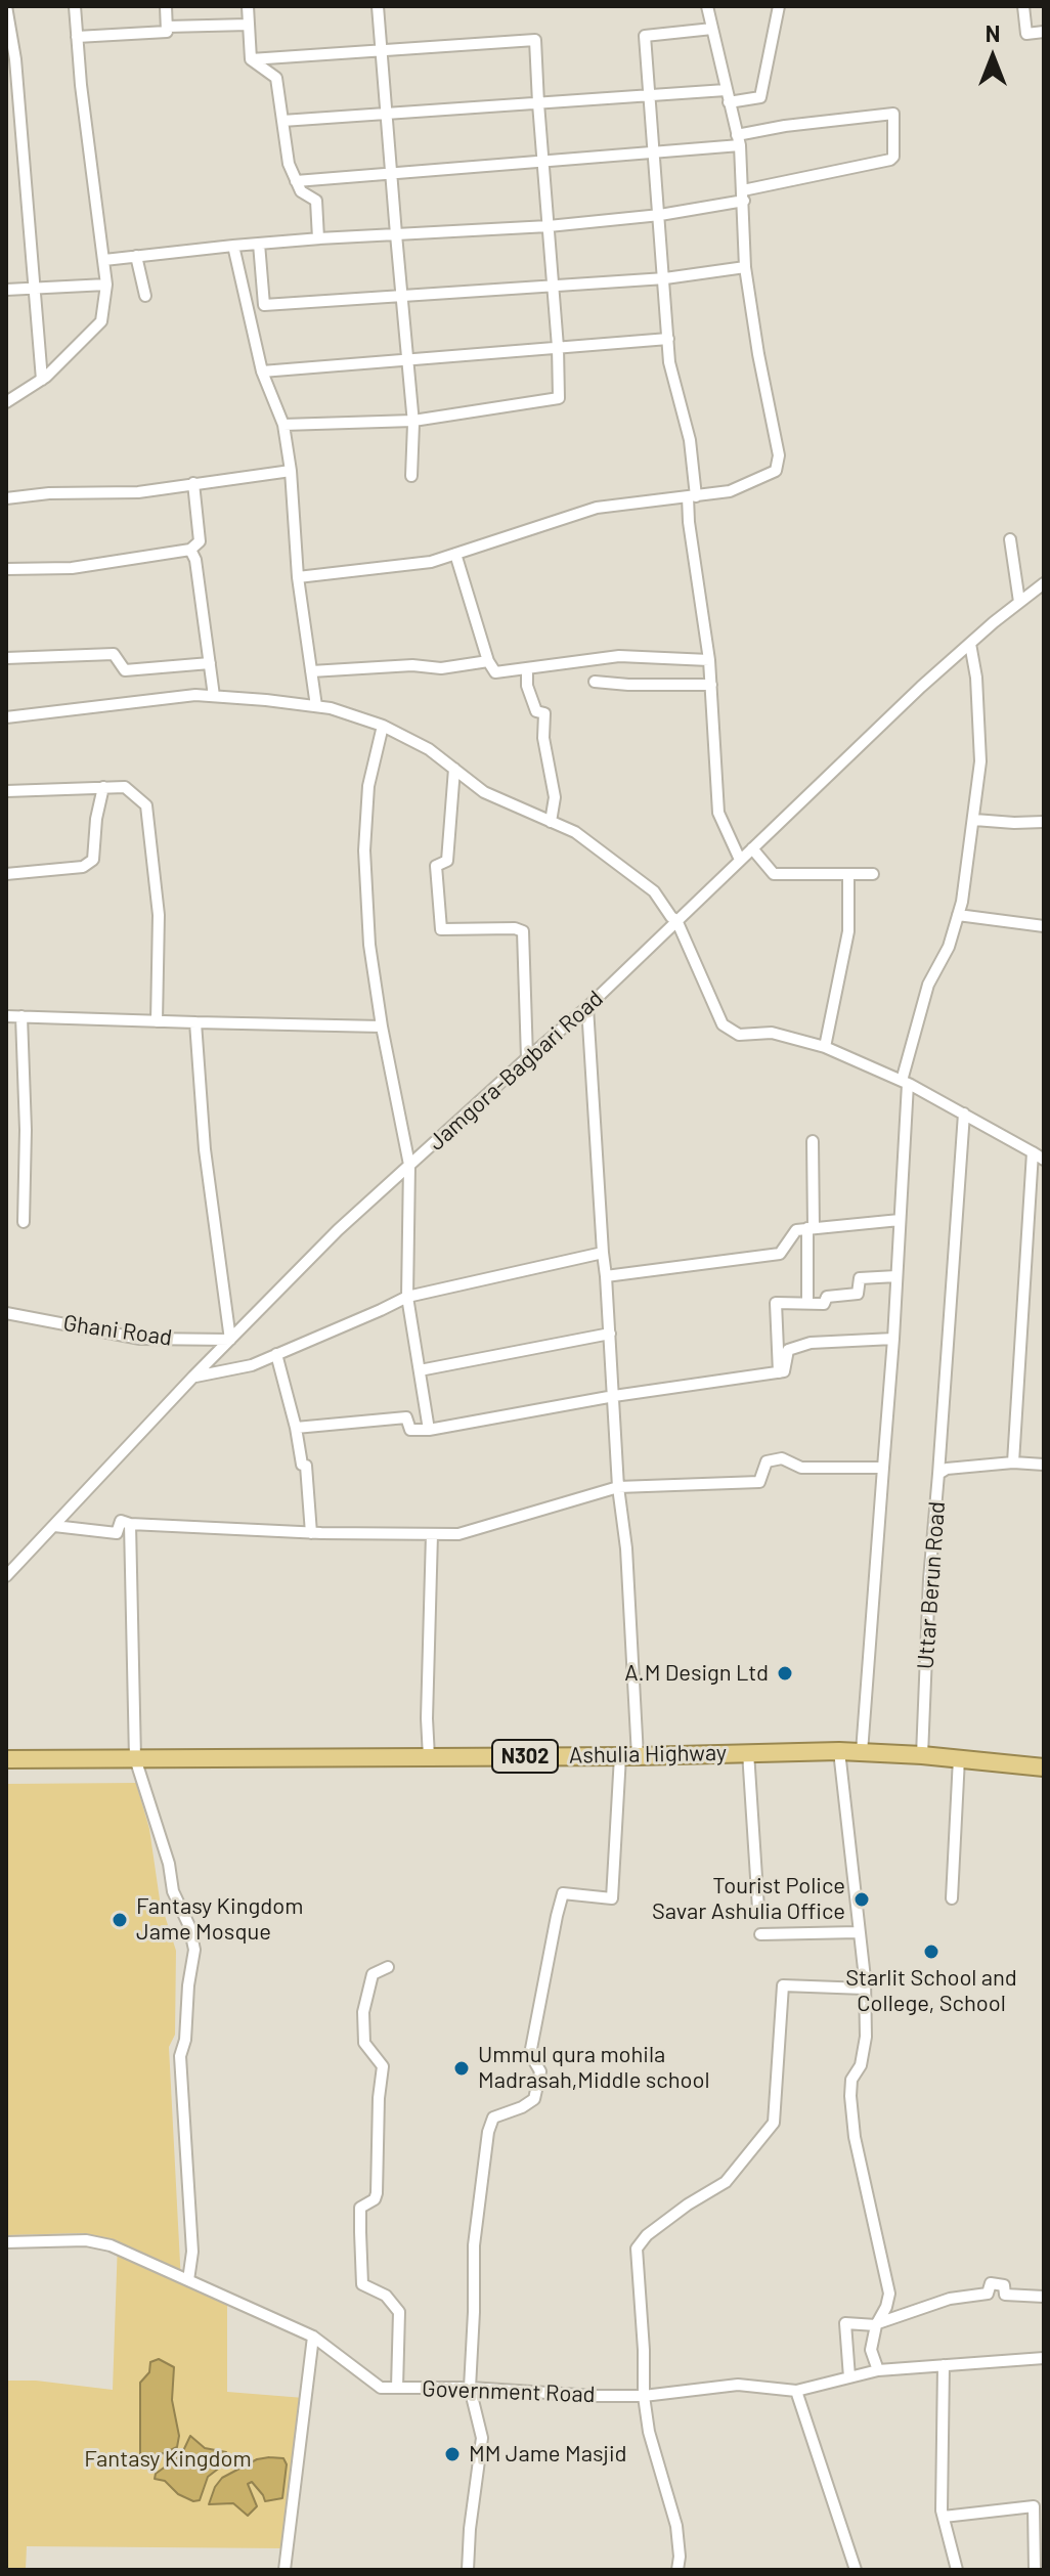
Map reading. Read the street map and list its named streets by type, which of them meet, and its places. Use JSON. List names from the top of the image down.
{
  "streets": {
    "highway": ["Ashulia Highway", "N302"],
    "street": [
      "Jamgora-Bagbari Road",
      "Ghani Road",
      "Uttar Berun Road",
      "Government Road"
    ]
  },
  "crossings": [
    ["Jamgora-Bagbari Road", "Ghani Road"],
    ["Uttar Berun Road", "Ashulia Highway"]
  ],
  "parks": ["Fantasy Kingdom"],
  "places": [
    "A.M Design Ltd",
    "Tourist Police Savar Ashulia Office",
    "Fantasy Kingdom Jame Mosque",
    "Starlit School and College, School",
    "Ummul qura mohila Madrasah,Middle school",
    "MM Jame Masjid"
  ],
  "north": "top"
}
